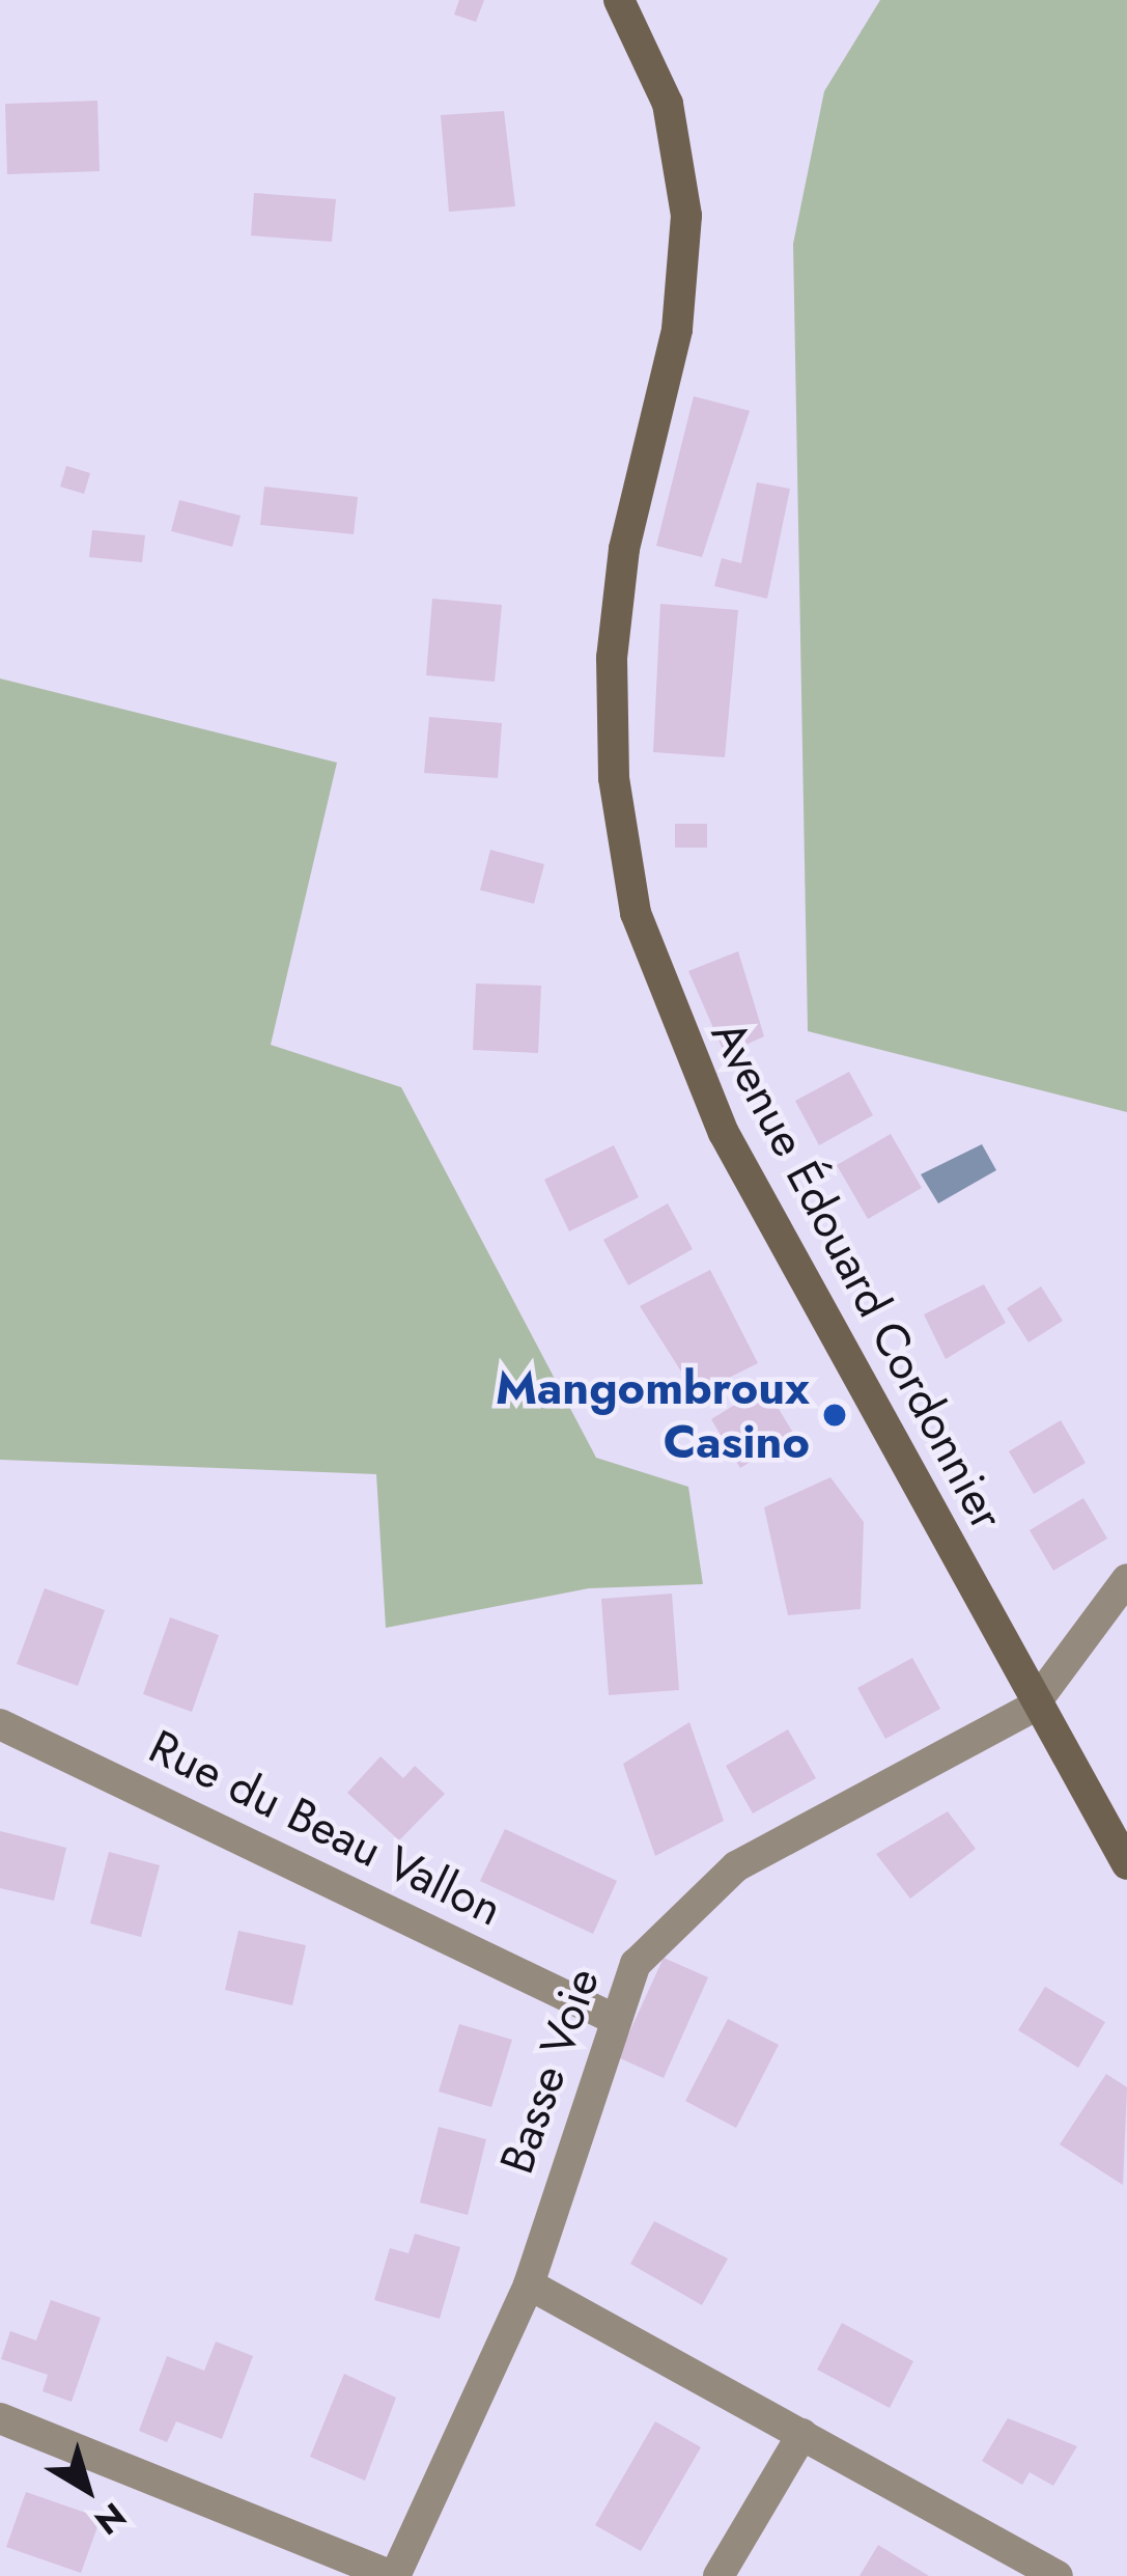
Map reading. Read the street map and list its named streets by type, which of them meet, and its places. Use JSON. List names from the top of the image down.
{
  "streets": {
    "main road": ["Avenue Édouard Cordonnier"],
    "street": ["Rue du Beau Vallon", "Basse Voie"]
  },
  "crossings": [
    ["Avenue Édouard Cordonnier", "Basse Voie"],
    ["Rue du Beau Vallon", "Basse Voie"]
  ],
  "places": ["Mangombroux Casino"],
  "north": "bottom right"
}
